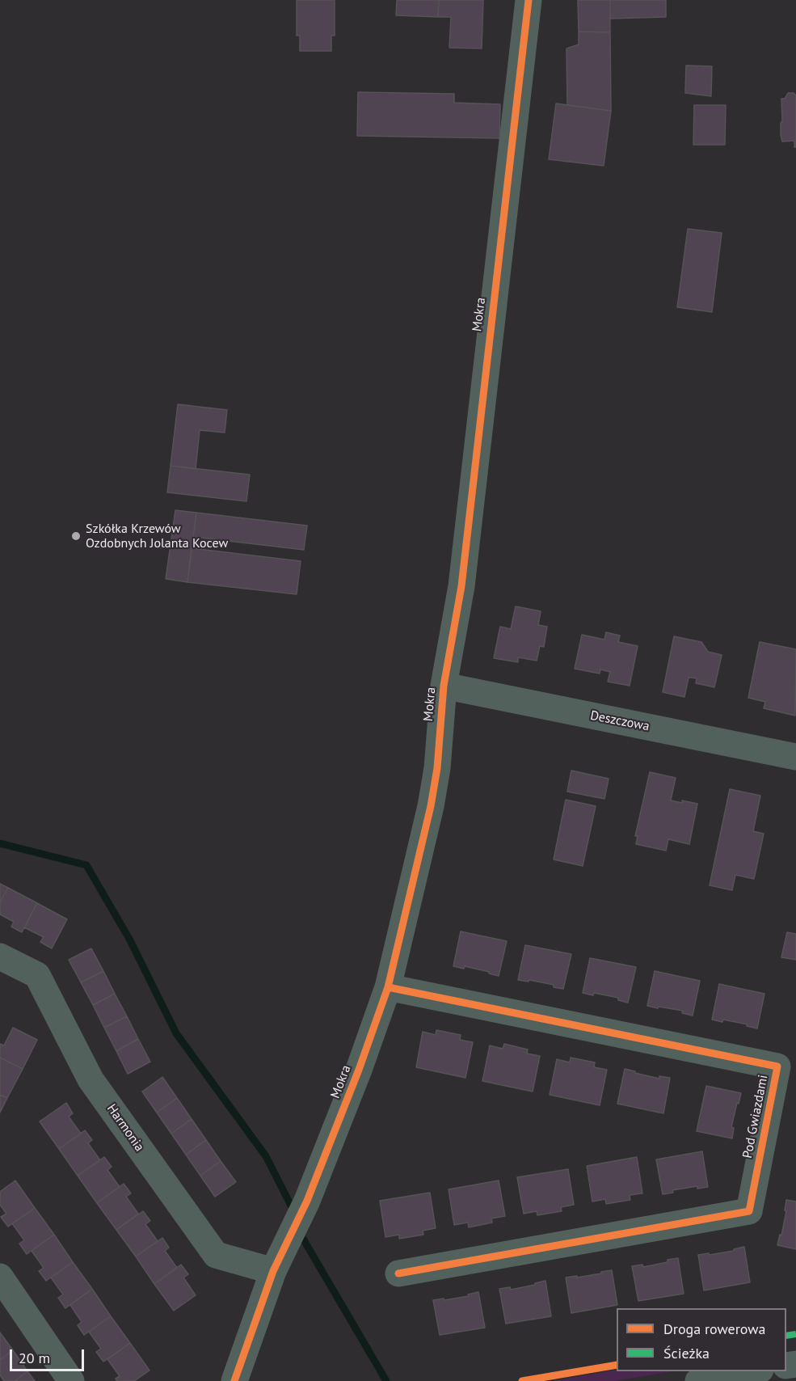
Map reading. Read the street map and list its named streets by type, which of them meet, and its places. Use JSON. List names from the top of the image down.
{
  "streets": {
    "street": [
      "Mokra",
      "Deszczowa",
      "Pod Gwiazdami",
      "Harmonia"
    ]
  },
  "crossings": [
    ["Mokra", "Deszczowa"],
    ["Mokra", "Pod Gwiazdami"],
    ["Mokra", "Harmonia"]
  ],
  "places": ["Szkółka Krzewów Ozdobnych Jolanta Kocew"],
  "legend": ["Droga rowerowa", "Ścieżka"],
  "scale_bar": "20 m"
}
